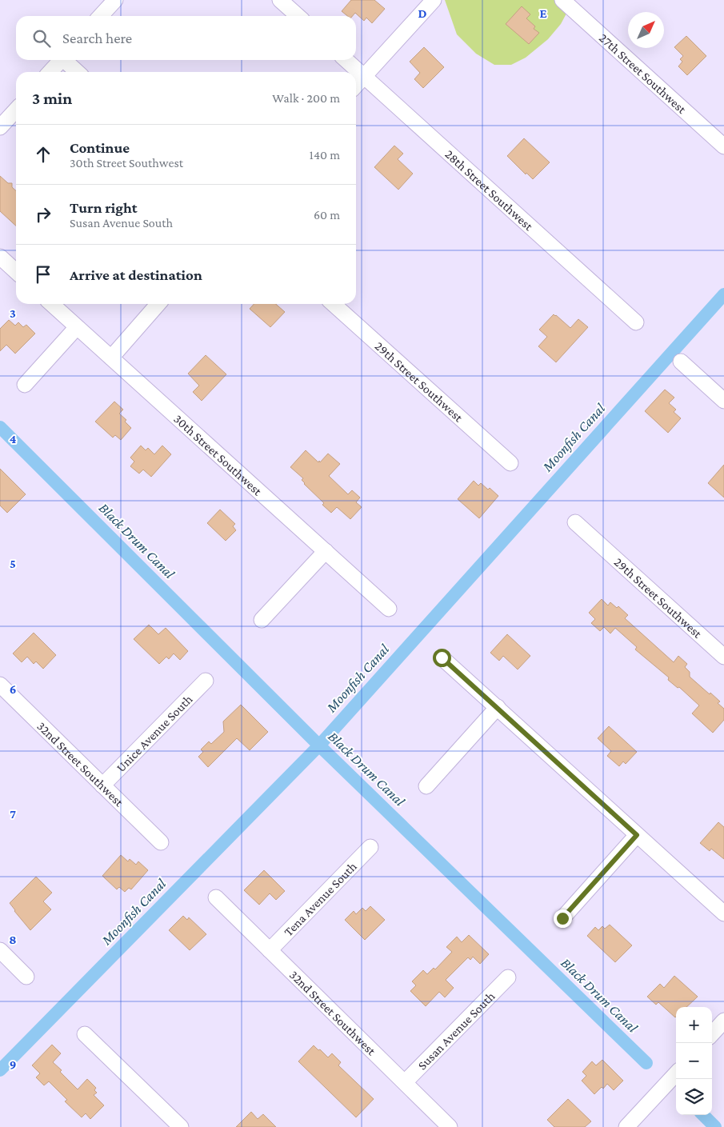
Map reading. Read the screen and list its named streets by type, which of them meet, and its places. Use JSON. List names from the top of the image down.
{
  "streets": {
    "street": [
      "27th Street Southwest",
      "28th Street Southwest",
      "29th Street Southwest",
      "30th Street Southwest",
      "Unice Avenue South",
      "32nd Street Southwest",
      "Tena Avenue South",
      "Susan Avenue South"
    ]
  },
  "crossings": [
    ["Unice Avenue South", "32nd Street Southwest"],
    ["32nd Street Southwest", "Tena Avenue South"],
    ["32nd Street Southwest", "Susan Avenue South"]
  ],
  "water": ["Moonfish Canal", "Black Drum Canal"],
  "north": "top right",
  "page": {
    "search": "Search here",
    "heading": ["3 min", "Walk · 200 m"],
    "list": [
      ["Continue", "30th Street Southwest", "140 m"],
      ["Turn right", "Susan Avenue South", "60 m"],
      "Arrive at destination"
    ],
    "map_buttons": ["+", "−"]
  },
  "grid": {
    "columns": ["D", "E"],
    "rows": [
      "3",
      "4",
      "5",
      "6",
      "7",
      "8",
      "9"
    ]
  }
}
